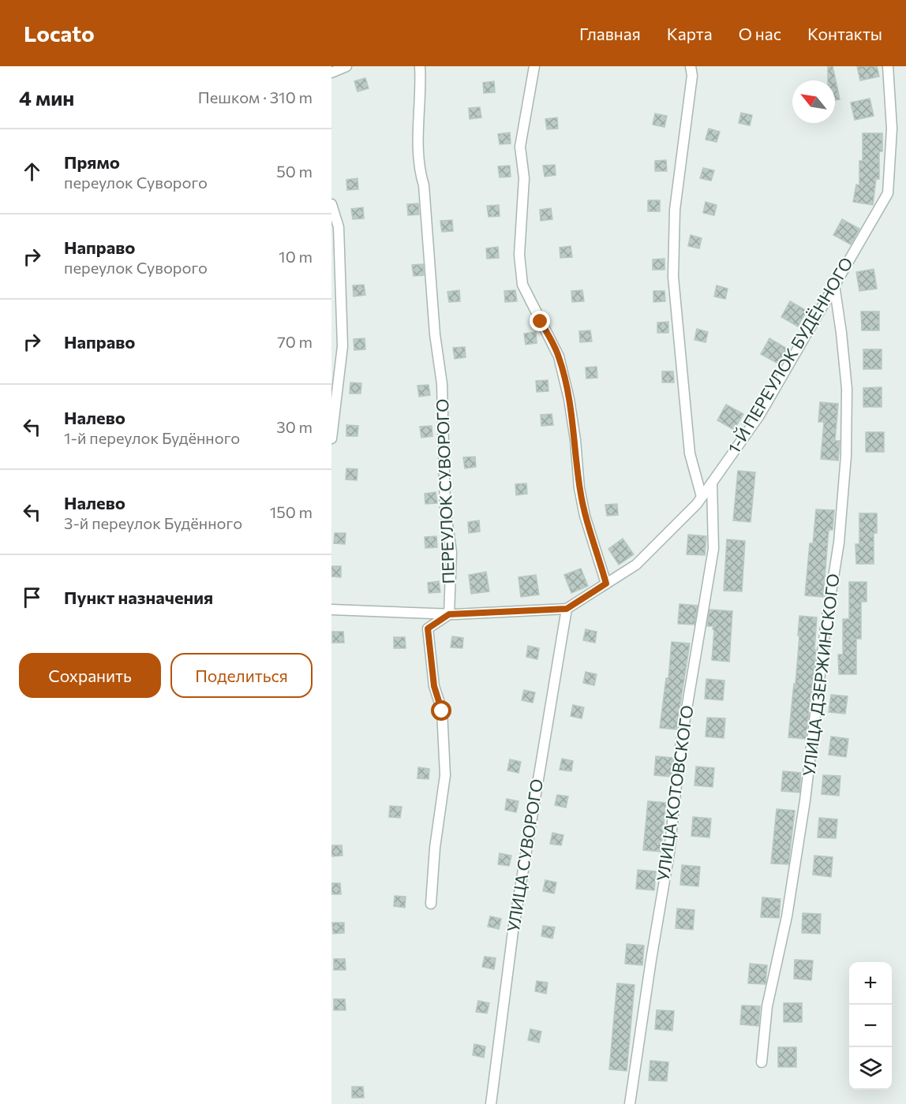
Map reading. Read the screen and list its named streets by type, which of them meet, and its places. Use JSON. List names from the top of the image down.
{
  "streets": {
    "street": [
      "1-Й ПЕРЕУЛОК БУДЁННОГО",
      "ПЕРЕУЛОК СУВОРОГО",
      "УЛИЦА ДЗЕРЖИНСКОГО",
      "УЛИЦА КОТОВСКОГО",
      "УЛИЦА СУВОРОГО"
    ]
  },
  "crossings": [
    ["1-Й ПЕРЕУЛОК БУДЁННОГО", "УЛИЦА ДЗЕРЖИНСКОГО"],
    ["1-Й ПЕРЕУЛОК БУДЁННОГО", "УЛИЦА КОТОВСКОГО"],
    ["1-Й ПЕРЕУЛОК БУДЁННОГО", "УЛИЦА СУВОРОГО"]
  ],
  "north": "top left",
  "page": {
    "header": "Locato",
    "nav": [
      "Главная",
      "Карта",
      "О нас",
      "Контакты"
    ],
    "heading": ["4 мин", "Пешком · 310 m"],
    "list": [
      ["Прямо", "переулок Суворого", "50 m"],
      ["Направо", "переулок Суворого", "10 m"],
      ["Направо", "70 m"],
      ["Налево", "1-й переулок Будённого", "30 m"],
      ["Налево", "3-й переулок Будённого", "150 m"],
      "Пункт назначения"
    ],
    "buttons": ["Сохранить", "Поделиться"],
    "map_buttons": ["+", "−"]
  }
}
